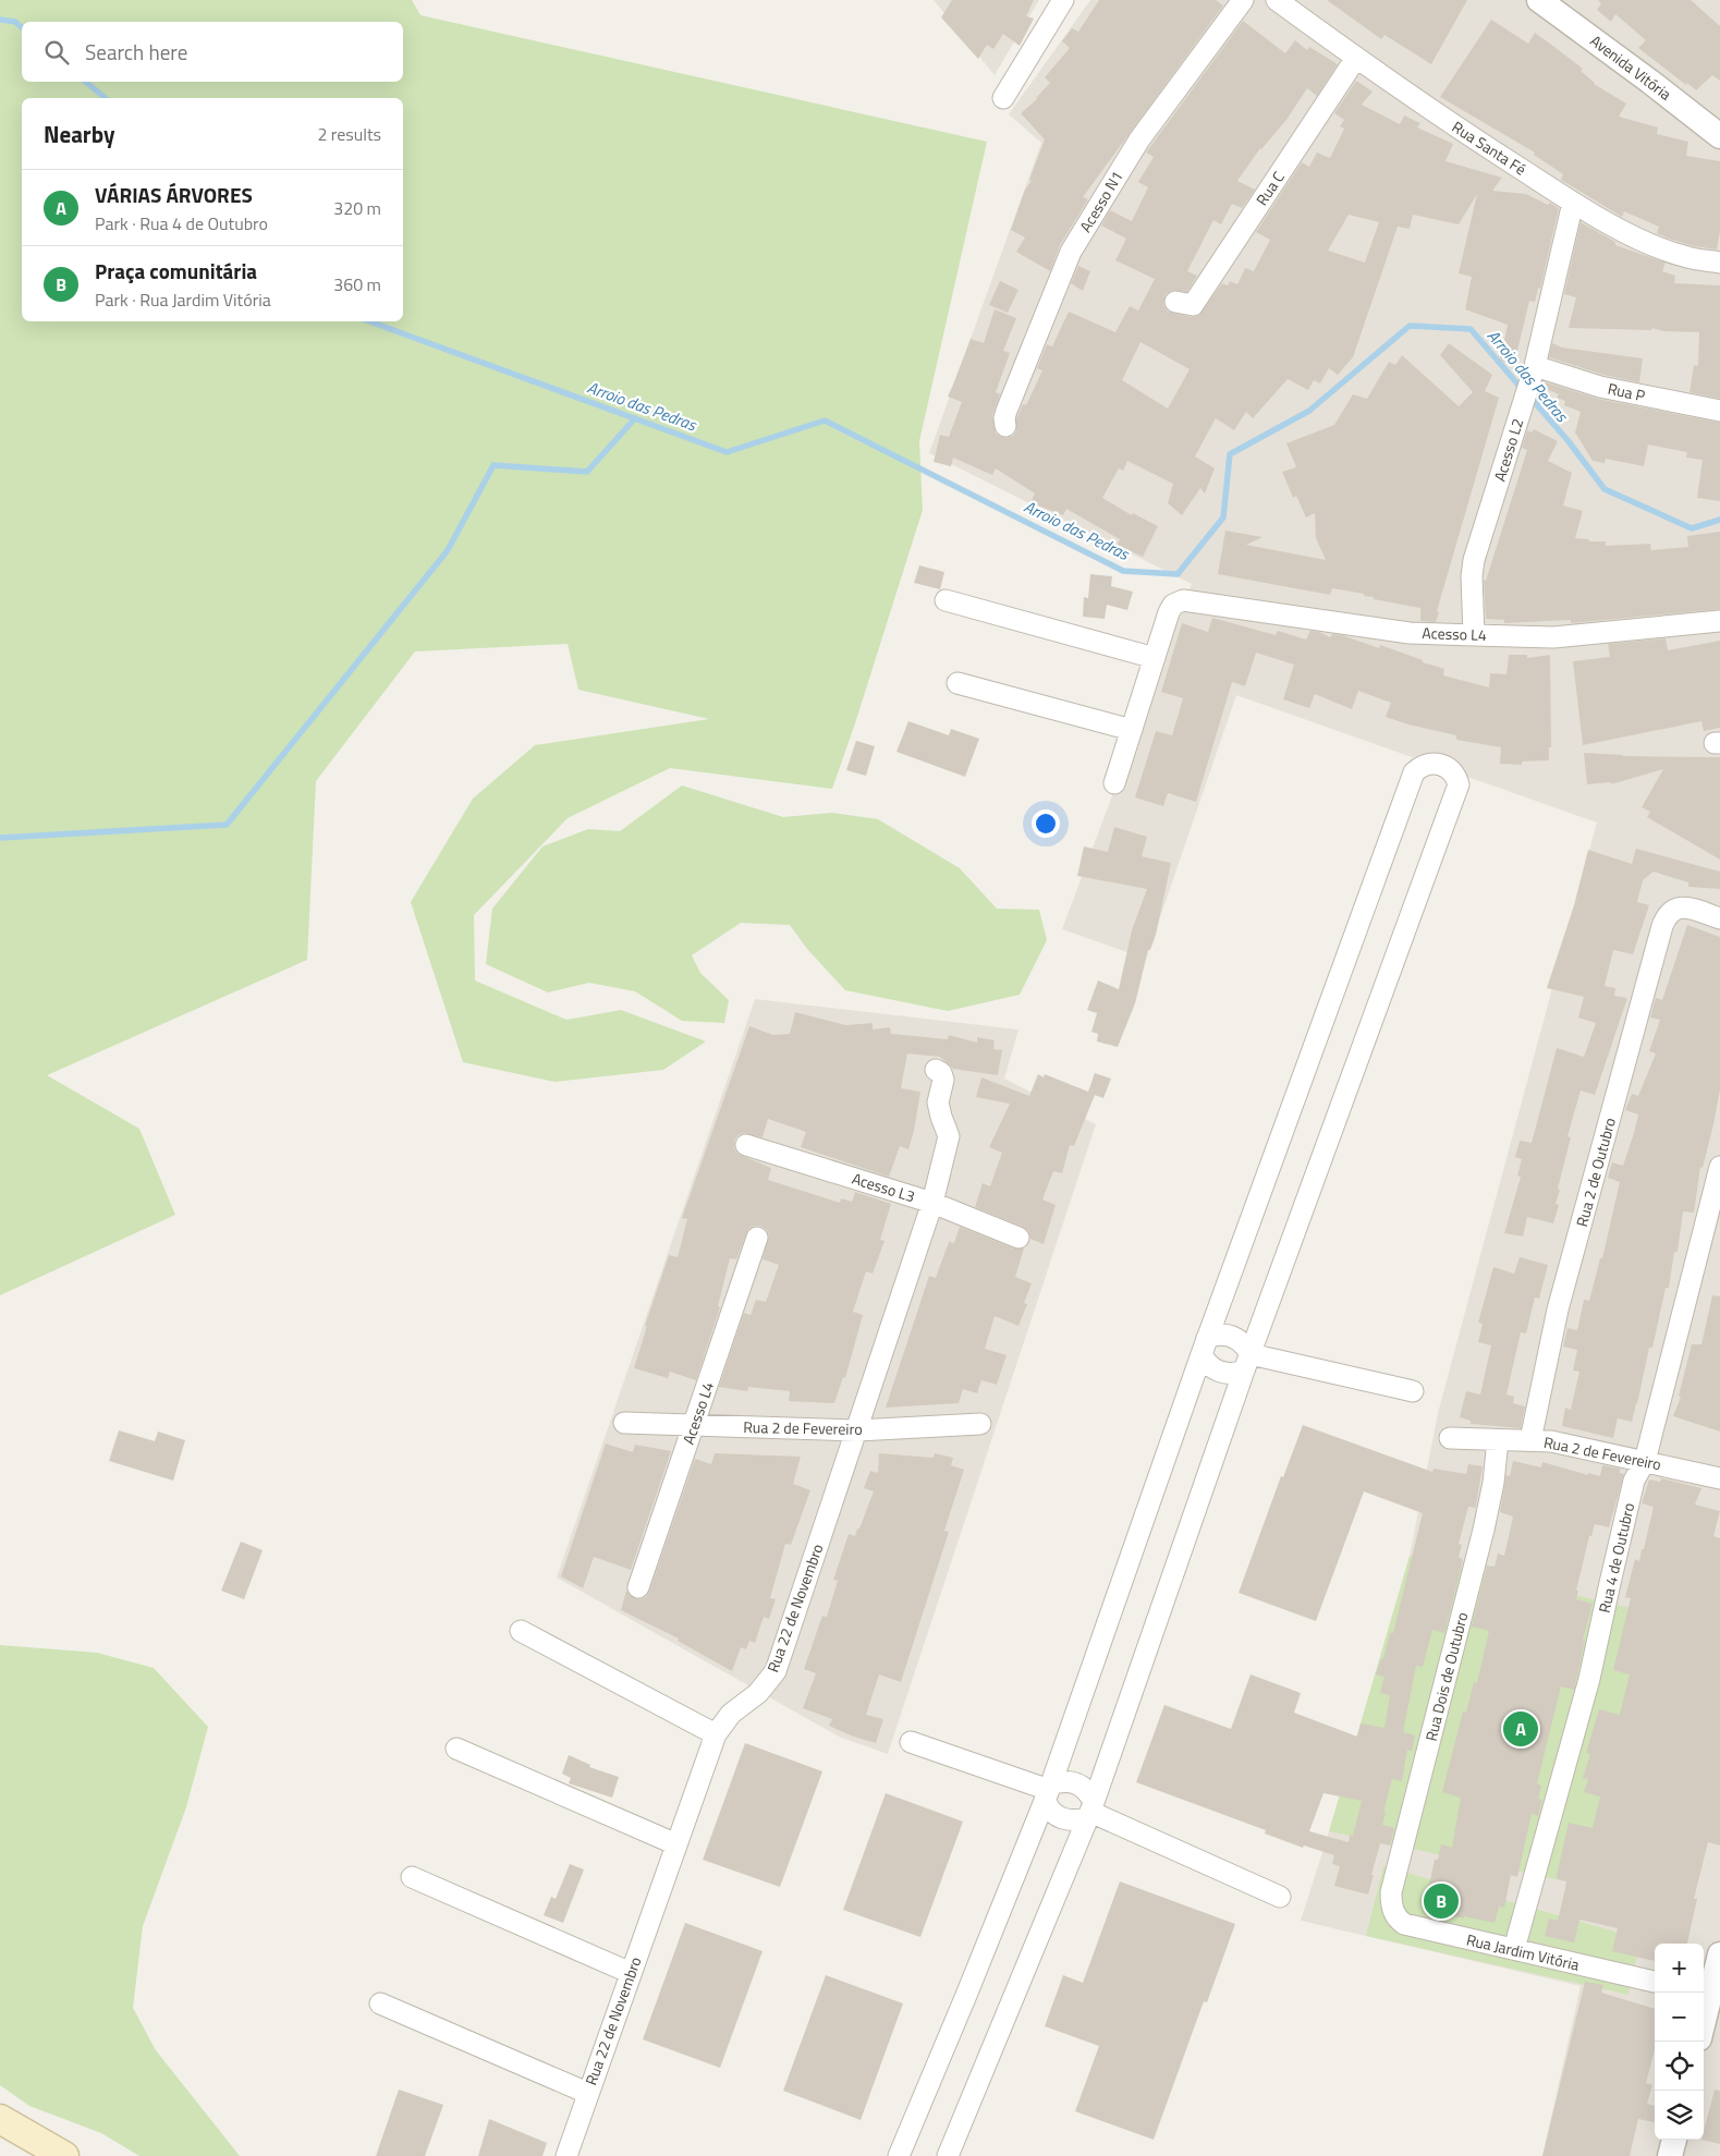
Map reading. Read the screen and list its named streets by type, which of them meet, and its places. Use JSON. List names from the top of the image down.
{
  "streets": {
    "street": [
      "Avenida Vitória",
      "Rua Santa Fé",
      "Rua C",
      "Acesso N1",
      "Rua P",
      "Acesso L2",
      "Acesso L4",
      "Rua 2 de Outubro",
      "Acesso L3",
      "Rua 2 de Fevereiro",
      "Rua 4 de Outubro",
      "Rua 22 de Novembro",
      "Rua Dois de Outubro",
      "Rua Jardim Vitória"
    ]
  },
  "crossings": [
    ["Rua Santa Fé", "Rua C"],
    ["Rua Santa Fé", "Acesso L2"],
    ["Rua P", "Acesso L2"],
    ["Acesso L2", "Acesso L4"],
    ["Acesso L4", "Rua 2 de Fevereiro"],
    ["Rua 2 de Outubro", "Rua 2 de Fevereiro"],
    ["Acesso L3", "Rua 22 de Novembro"],
    ["Rua 2 de Fevereiro", "Rua 4 de Outubro"],
    ["Rua 2 de Fevereiro", "Rua 22 de Novembro"],
    ["Rua 2 de Fevereiro", "Rua Dois de Outubro"],
    ["Rua 4 de Outubro", "Rua Jardim Vitória"],
    ["Rua Dois de Outubro", "Rua Jardim Vitória"]
  ],
  "water": ["Arroio das Pedras"],
  "page": {
    "search": "Search here",
    "heading": ["Nearby", "2 results"],
    "list": [
      {
        "mark": "A",
        "name": "VÁRIAS ÁRVORES",
        "note": "Park · Rua 4 de Outubro",
        "value": "320 m"
      },
      {
        "mark": "B",
        "name": "Praça comunitária",
        "note": "Park · Rua Jardim Vitória",
        "value": "360 m"
      }
    ],
    "pins": ["A", "B"],
    "map_buttons": ["+", "−"]
  }
}
